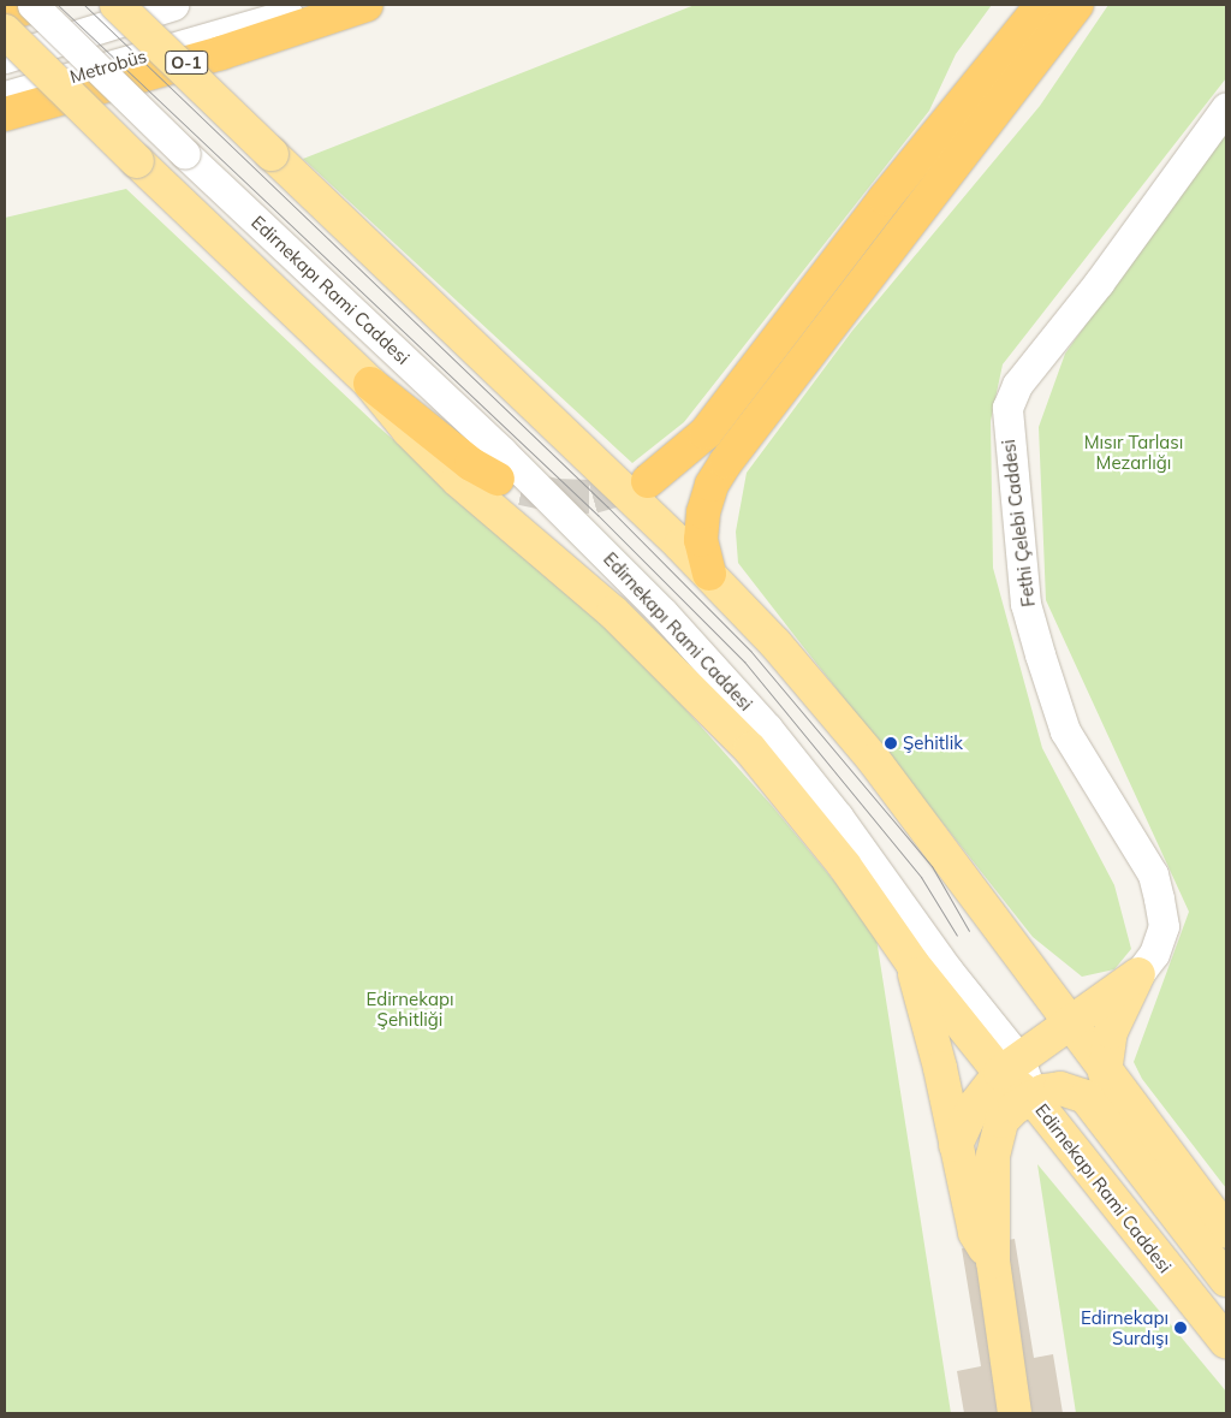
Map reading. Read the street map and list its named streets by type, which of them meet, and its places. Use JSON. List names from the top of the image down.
{
  "streets": {
    "highway": ["O-1"],
    "main road": ["Edirnekapı Rami Caddesi"],
    "street": ["Metrobüs", "Fethi Çelebi Caddesi"]
  },
  "parks": ["Mısır Tarlası Mezarlığı", "Edirnekapı Şehitliği"],
  "places": ["Şehitlik", "Edirnekapı Surdışı"]
}
